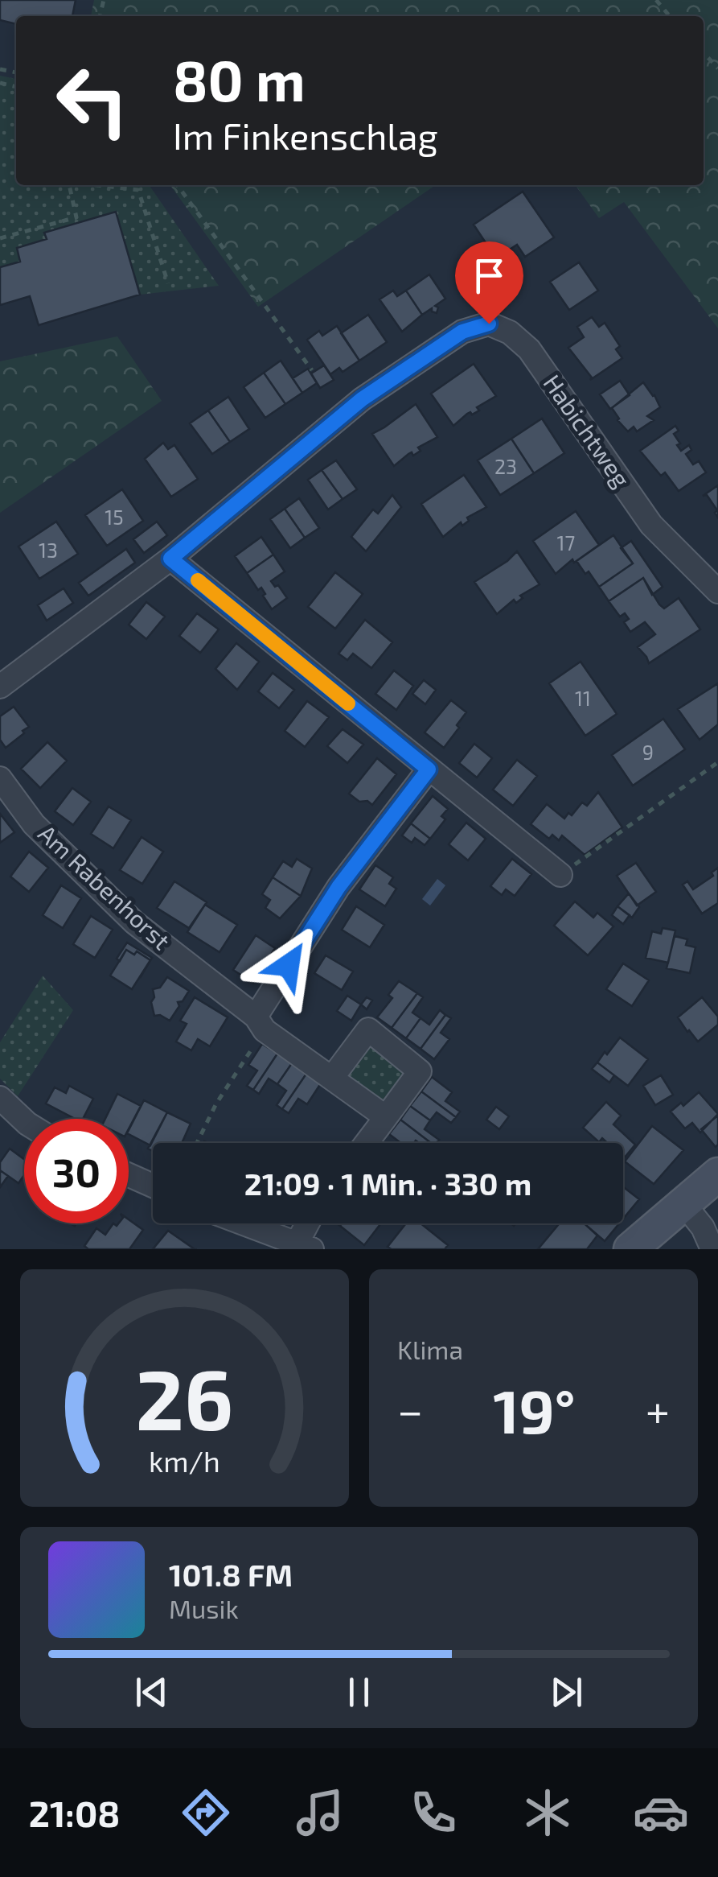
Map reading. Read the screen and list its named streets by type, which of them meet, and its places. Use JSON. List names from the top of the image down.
{
  "streets": {
    "street": ["Habichtweg", "Am Rabenhorst"]
  },
  "house_numbers": [
    "23",
    "15",
    "17",
    "13",
    "11",
    "9"
  ],
  "page": {
    "turn": ["80 m", "Im Finkenschlag"],
    "limit": "30",
    "trip": "21:09 · 1 Min. · 330 m",
    "tile": "Klima",
    "heat": ["−", "19°", "+"],
    "song": ["101.8 FM", "Musik"],
    "tabs": "21:08",
    "gauge": ["26", "km/h"]
  }
}
